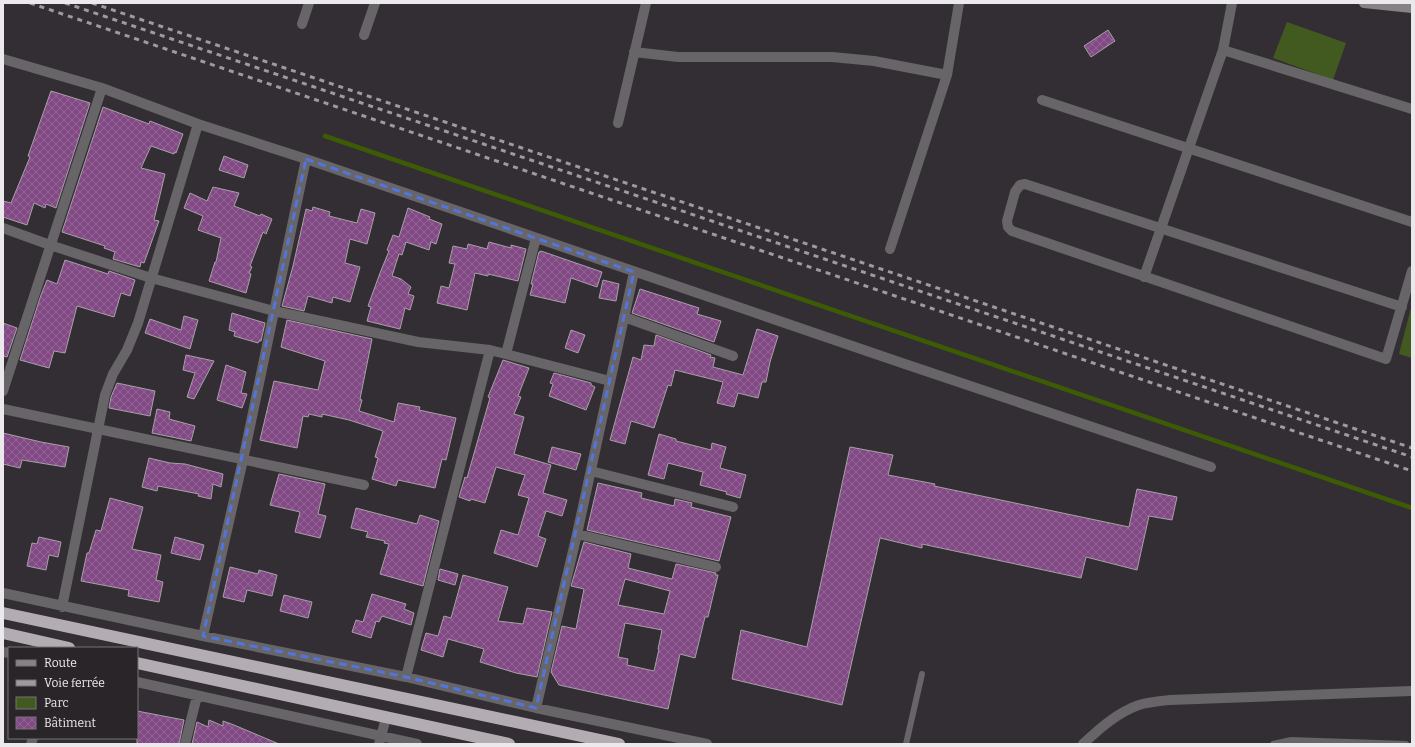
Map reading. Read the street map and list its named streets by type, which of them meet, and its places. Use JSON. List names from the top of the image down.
{
  "legend": [
    "Route",
    "Voie ferrée",
    "Parc",
    "Bâtiment"
  ]
}
